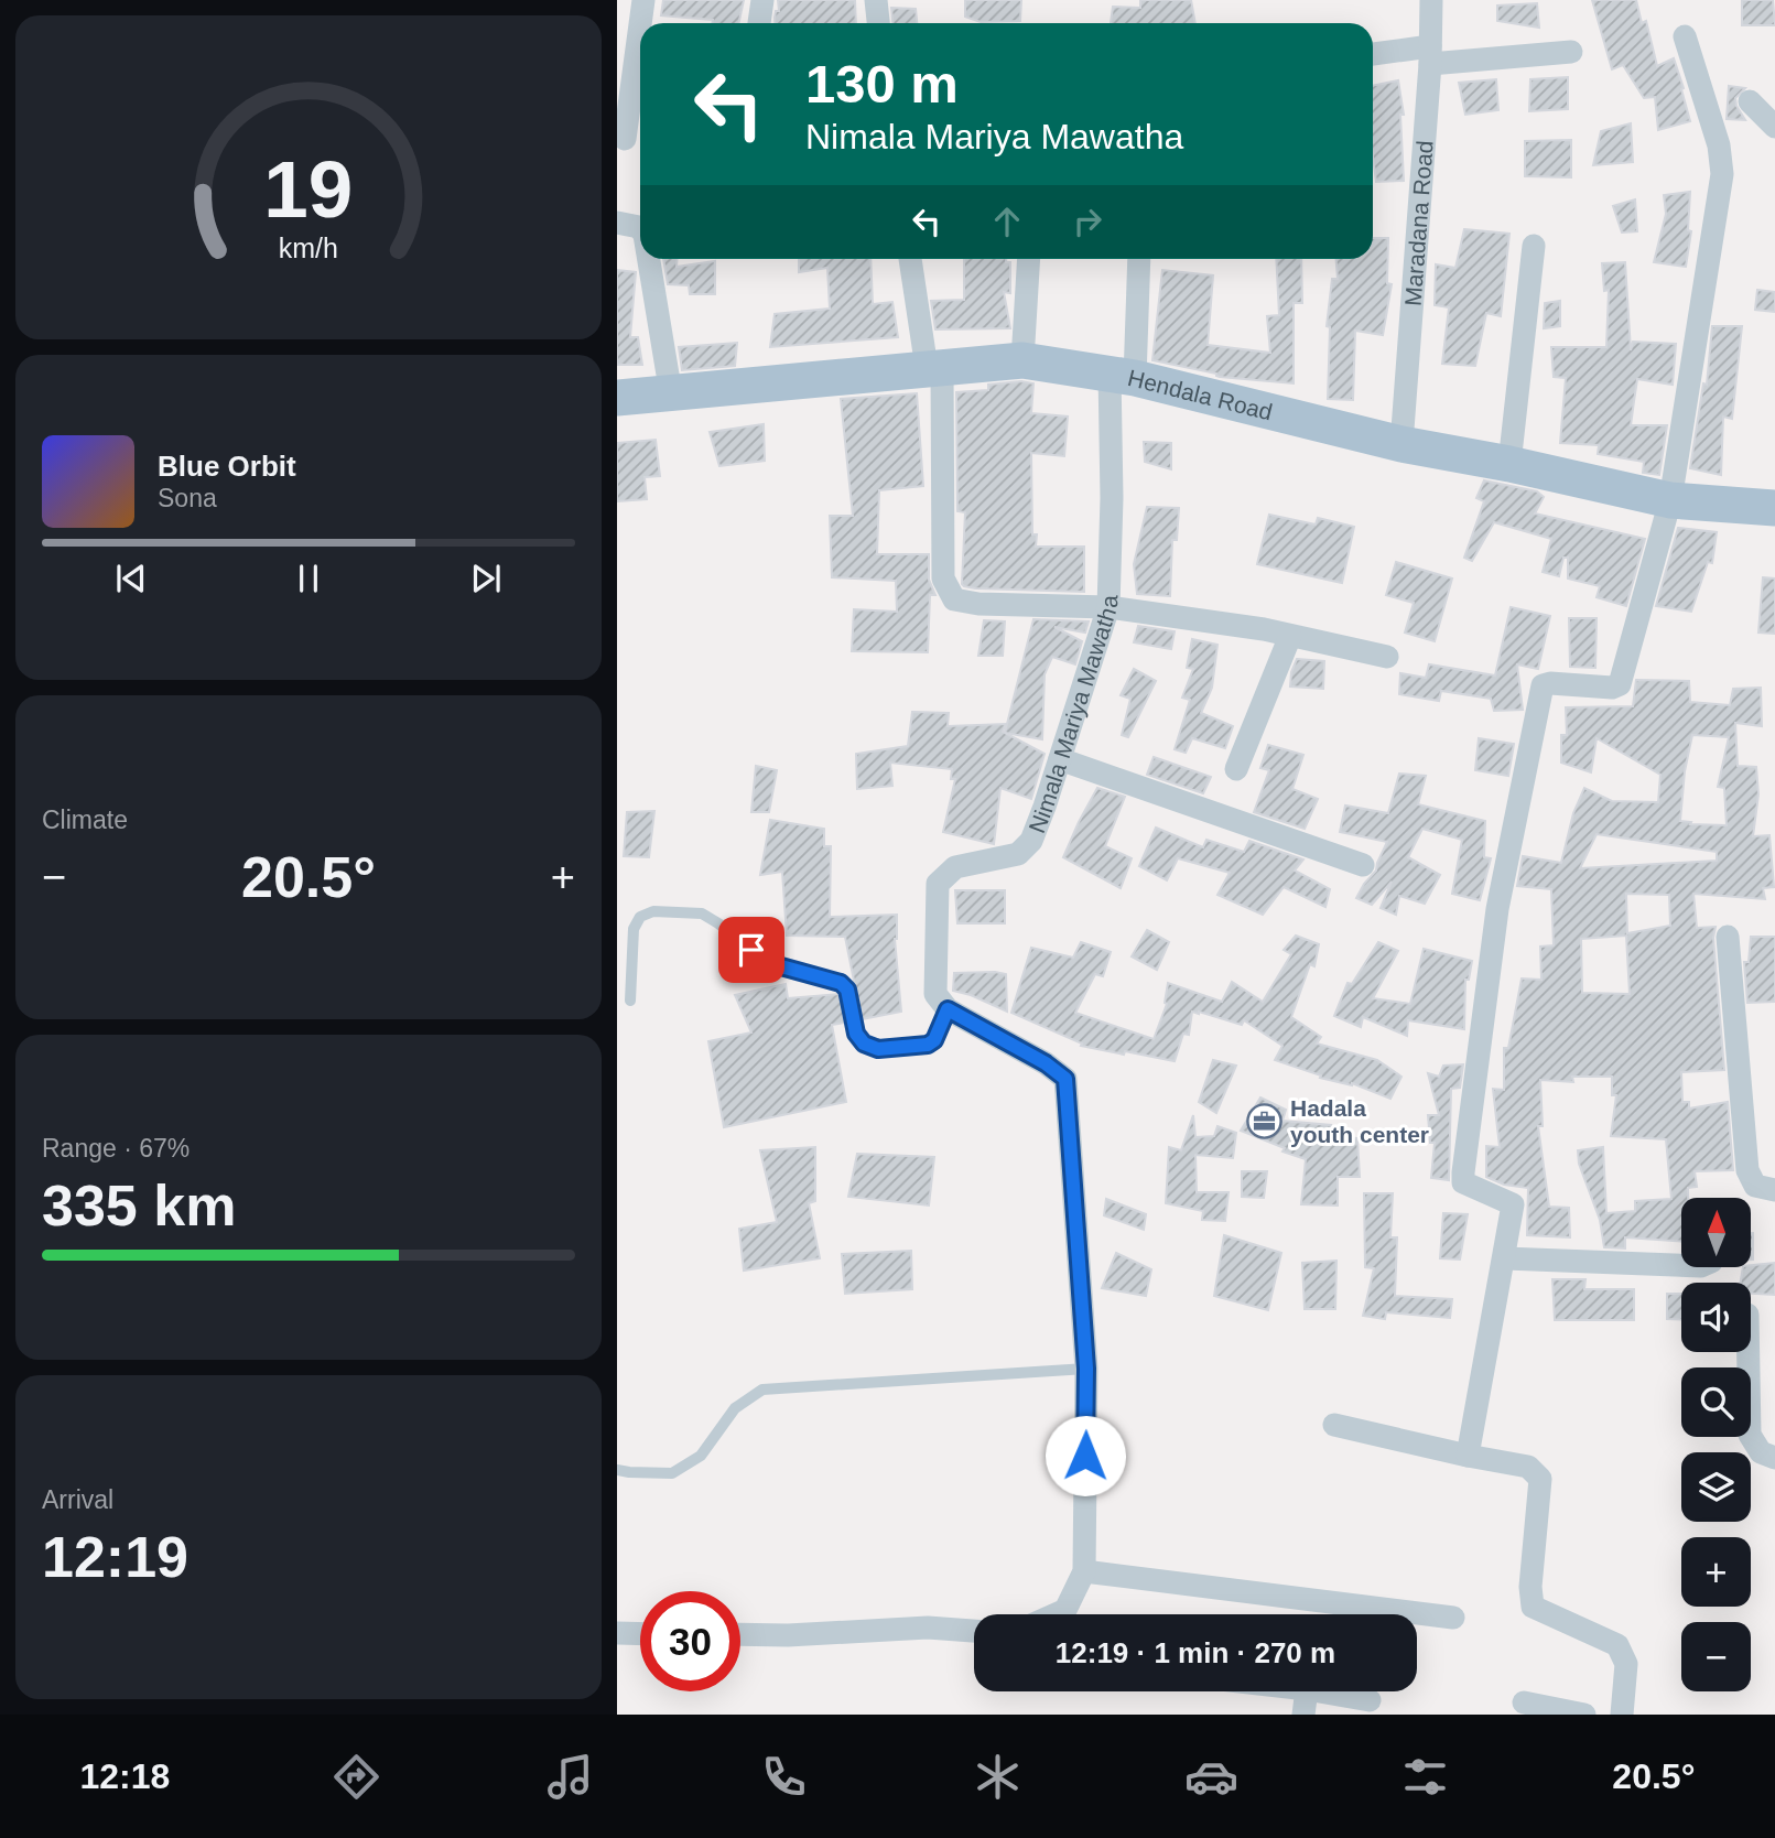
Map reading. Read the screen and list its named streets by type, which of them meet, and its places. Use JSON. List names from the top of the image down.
{
  "streets": {
    "main road": ["Hendala Road"],
    "street": ["Maradana Road", "Nimala Mariya Mawatha"]
  },
  "crossings": [
    ["Maradana Road", "Hendala Road"],
    ["Hendala Road", "Nimala Mariya Mawatha"]
  ],
  "places": {
    "office": ["Hadala youth center"]
  },
  "north": "top",
  "page": {
    "turn": ["130 m", "Nimala Mariya Mawatha"],
    "song": ["Blue Orbit", "Sona"],
    "tile": [
      "Climate",
      ["Range · 67%", "335 km"],
      ["Arrival", "12:19"]
    ],
    "heat": ["−", "20.5°", "+"],
    "map_buttons": ["+", "−"],
    "limit": "30",
    "trip": "12:19 · 1 min · 270 m",
    "tabs": ["12:18", "20.5°"],
    "gauge": ["19", "km/h"]
  }
}
